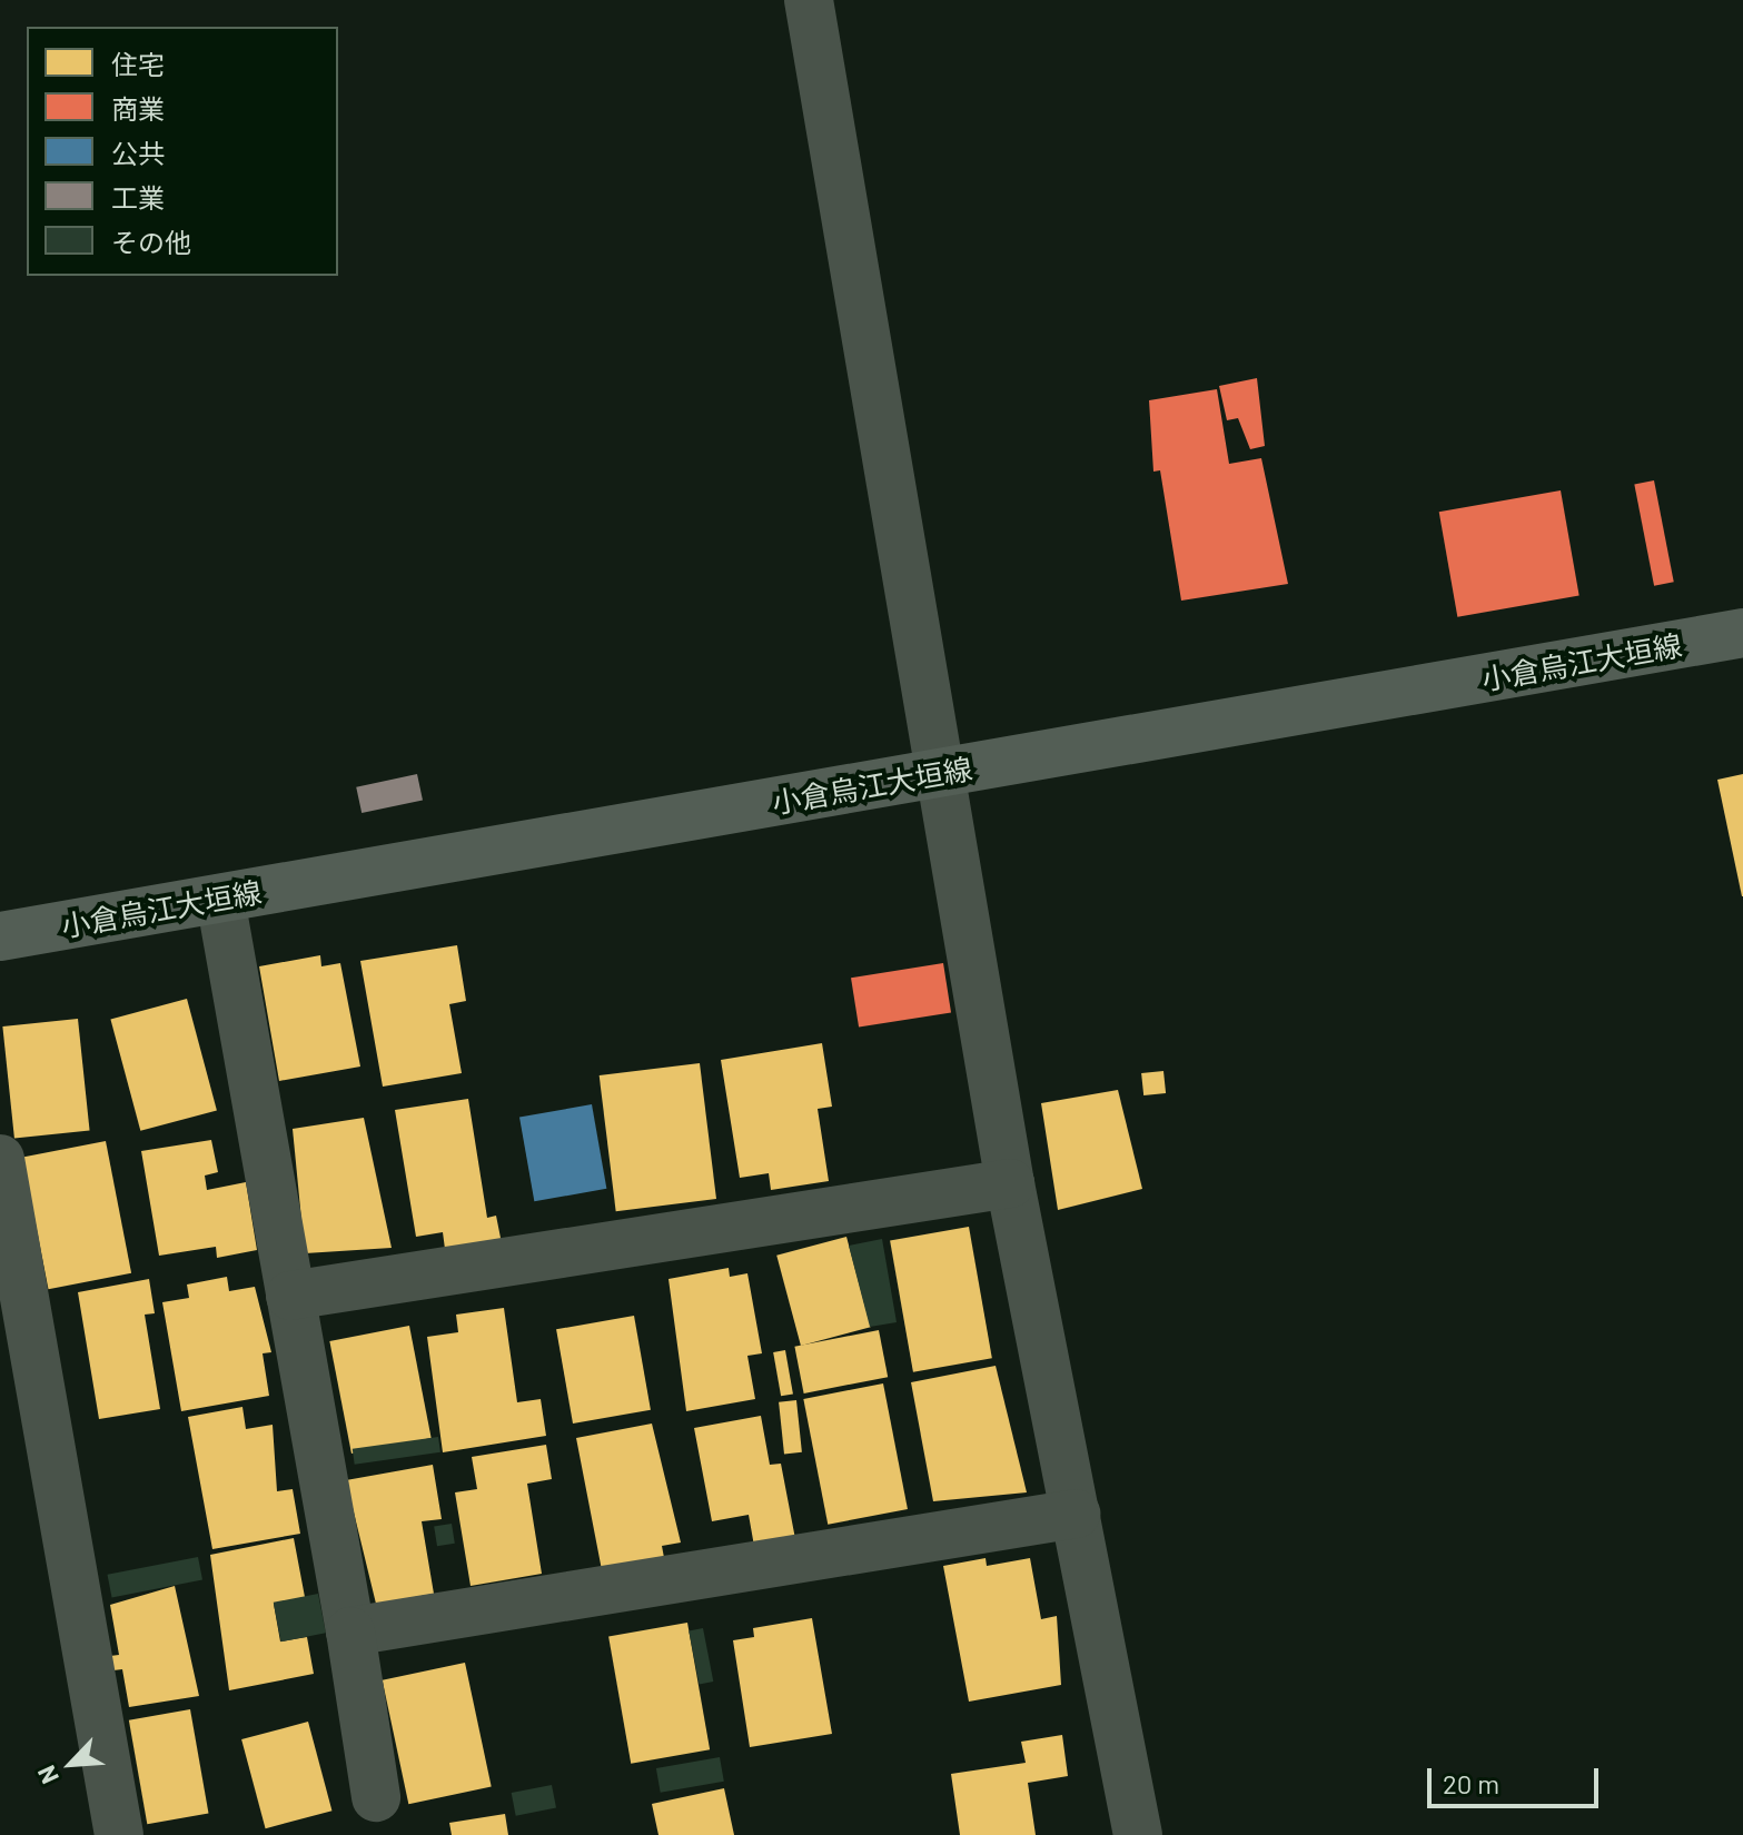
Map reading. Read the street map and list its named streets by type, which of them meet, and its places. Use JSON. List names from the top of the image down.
{
  "streets": {
    "main road": ["小倉烏江大垣線"]
  },
  "legend": [
    "住宅",
    "商業",
    "公共",
    "工業",
    "その他"
  ],
  "scale_bar": "20 m",
  "north": "bottom left"
}
